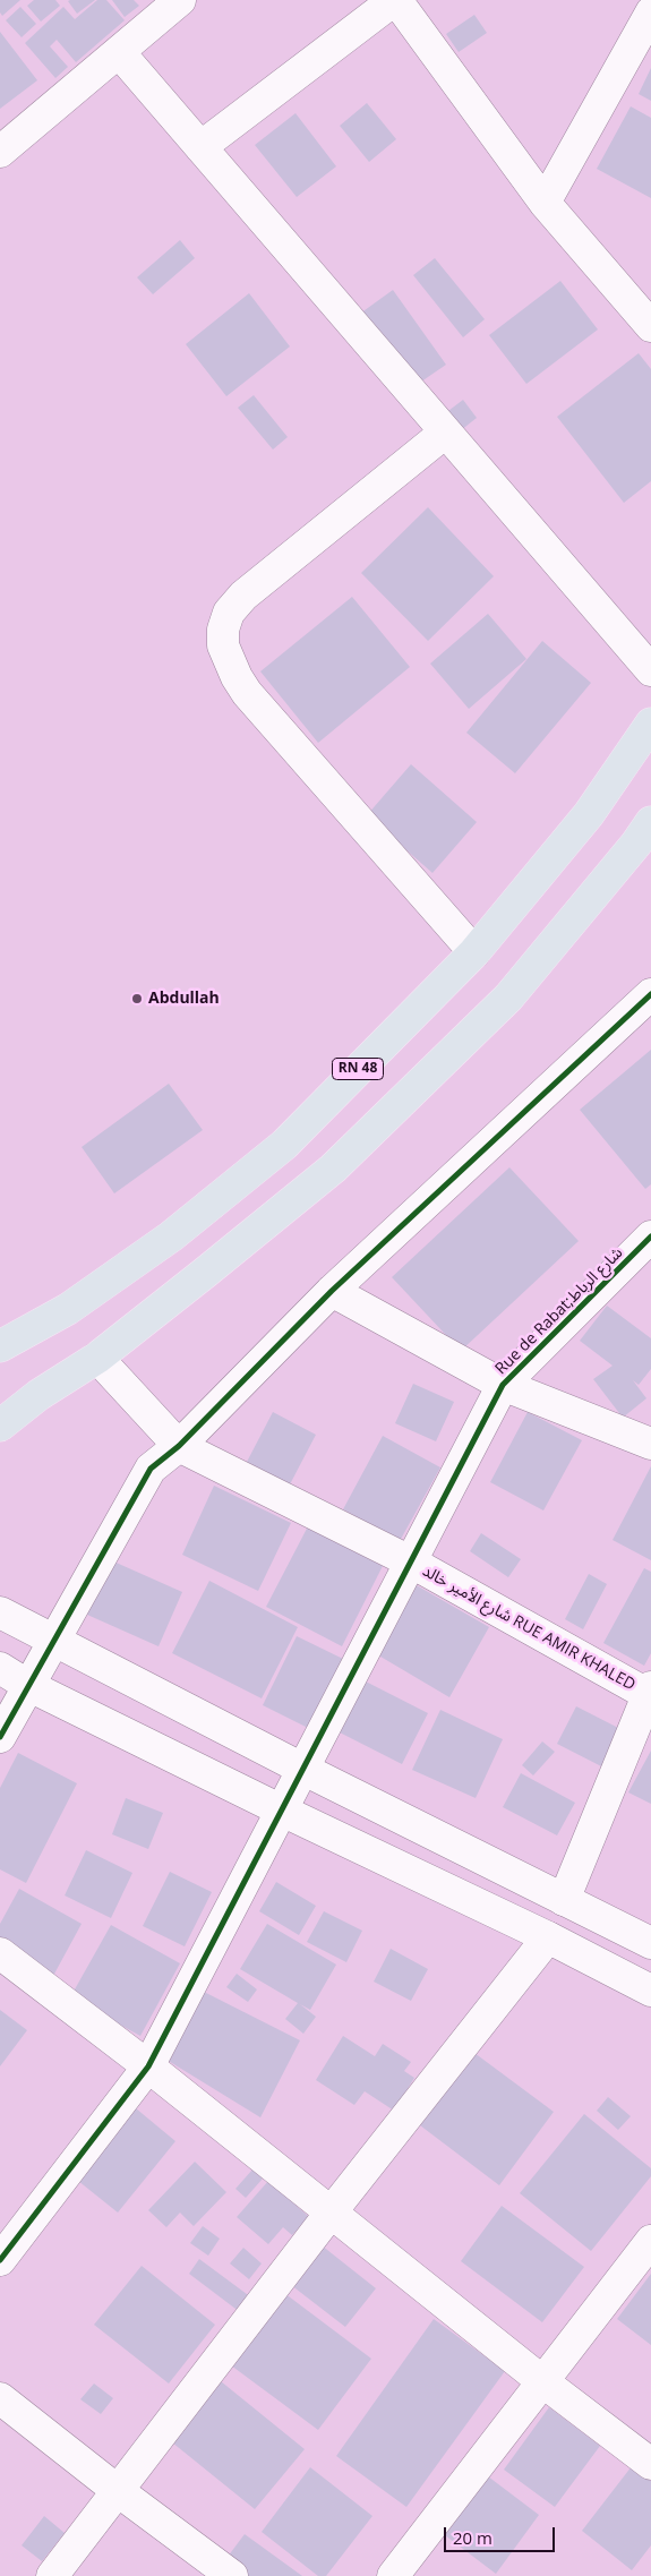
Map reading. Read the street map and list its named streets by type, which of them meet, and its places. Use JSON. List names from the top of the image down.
{
  "streets": {
    "highway": ["RN 48"],
    "street": ["Rue de Rabat;شارع الرباط", "شارع الأمير خالد RUE AMIR KHALED"]
  },
  "crossings": [
    ["Rue de Rabat;شارع الرباط", "شارع الأمير خالد RUE AMIR KHALED"]
  ],
  "places": ["Abdullah"],
  "scale_bar": "20 m"
}
